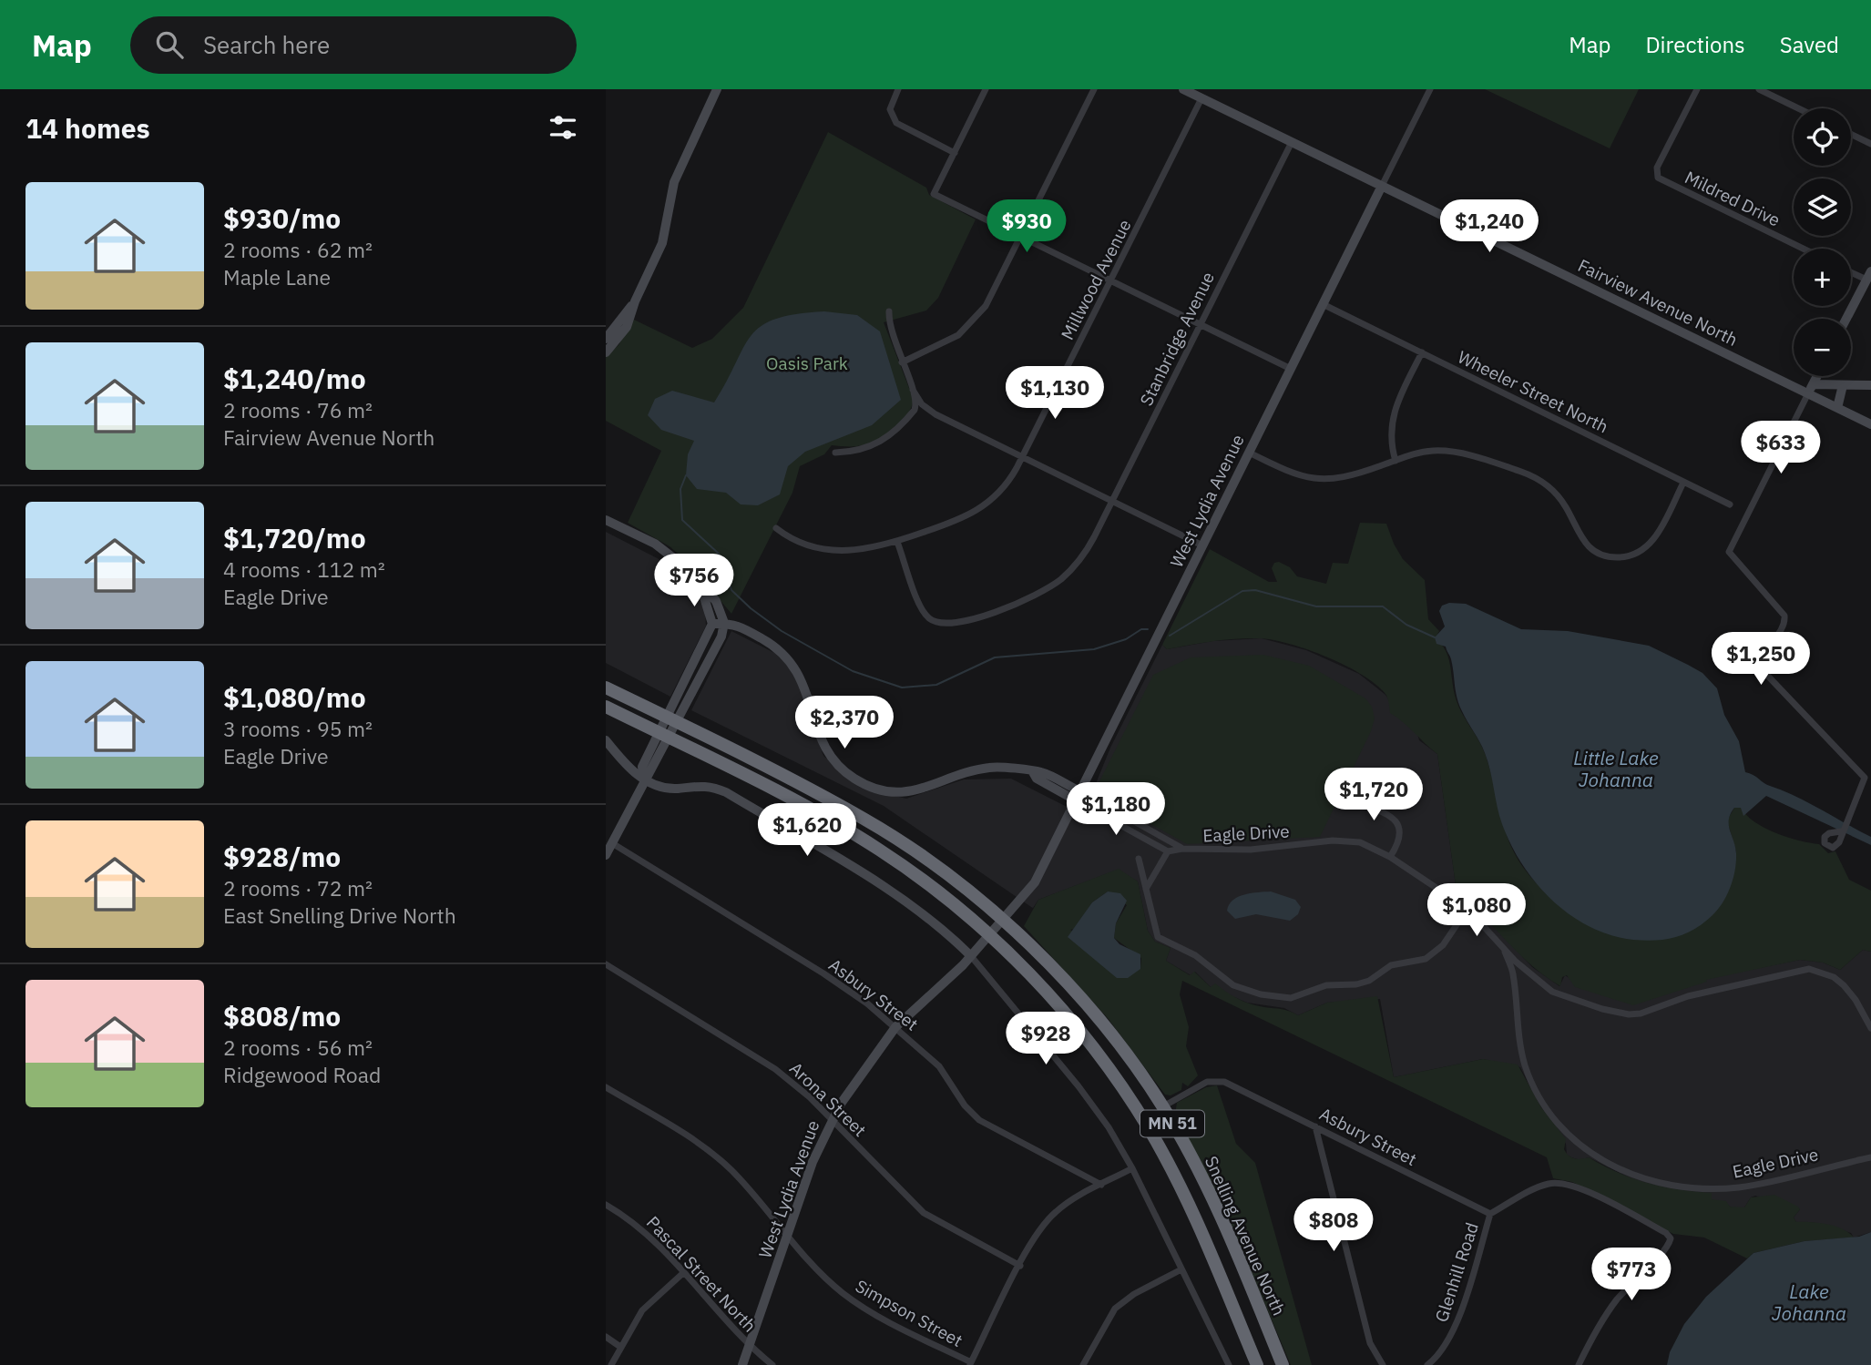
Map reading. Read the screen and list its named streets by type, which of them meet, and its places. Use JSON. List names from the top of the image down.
{
  "streets": {
    "highway": ["MN 51", "Snelling Avenue North"],
    "street": [
      "Mildred Drive",
      "Millwood Avenue",
      "Fairview Avenue North",
      "Stanbridge Avenue",
      "Wheeler Street North",
      "West Lydia Avenue",
      "Eagle Drive",
      "Asbury Street",
      "Arona Street",
      "Glenhill Road",
      "Pascal Street North",
      "Simpson Street"
    ]
  },
  "crossings": [
    ["Millwood Avenue", "Fairview Avenue North"],
    ["Millwood Avenue", "Stanbridge Avenue"],
    ["Fairview Avenue North", "Stanbridge Avenue"],
    ["Fairview Avenue North", "West Lydia Avenue"],
    ["Wheeler Street North", "West Lydia Avenue"],
    ["West Lydia Avenue", "Eagle Drive"],
    ["West Lydia Avenue", "Asbury Street"],
    ["West Lydia Avenue", "Arona Street"],
    ["West Lydia Avenue", "MN 51"],
    ["West Lydia Avenue", "Snelling Avenue North"],
    ["West Lydia Avenue", "Pascal Street North"],
    ["West Lydia Avenue", "Simpson Street"],
    ["Asbury Street", "Snelling Avenue North"],
    ["Asbury Street", "Glenhill Road"]
  ],
  "water": ["Little Lake Johanna", "Lake Johanna"],
  "parks": ["Oasis Park"],
  "page": {
    "header": "Map",
    "search": "Search here",
    "nav": ["Map", "Directions", "Saved"],
    "heading": "14 homes",
    "map_buttons": ["+", "−"],
    "list": [
      {
        "name": "$930/mo",
        "note": "2 rooms · 62 m² · Maple Lane"
      },
      {
        "name": "$1,240/mo",
        "note": "2 rooms · 76 m² · Fairview Avenue North"
      },
      {
        "name": "$1,720/mo",
        "note": "4 rooms · 112 m² · Eagle Drive"
      },
      {
        "name": "$1,080/mo",
        "note": "3 rooms · 95 m² · Eagle Drive"
      },
      {
        "name": "$928/mo",
        "note": "2 rooms · 72 m² · East Snelling Drive North"
      },
      {
        "name": "$808/mo",
        "note": "2 rooms · 56 m² · Ridgewood Road"
      }
    ],
    "price": [
      "$930",
      "$1,240",
      "$1,130",
      "$633",
      "$756",
      "$1,250",
      "$2,370",
      "$1,720",
      "$1,180",
      "$1,620",
      "$1,080",
      "$928",
      "$808",
      "$773"
    ]
  }
}
